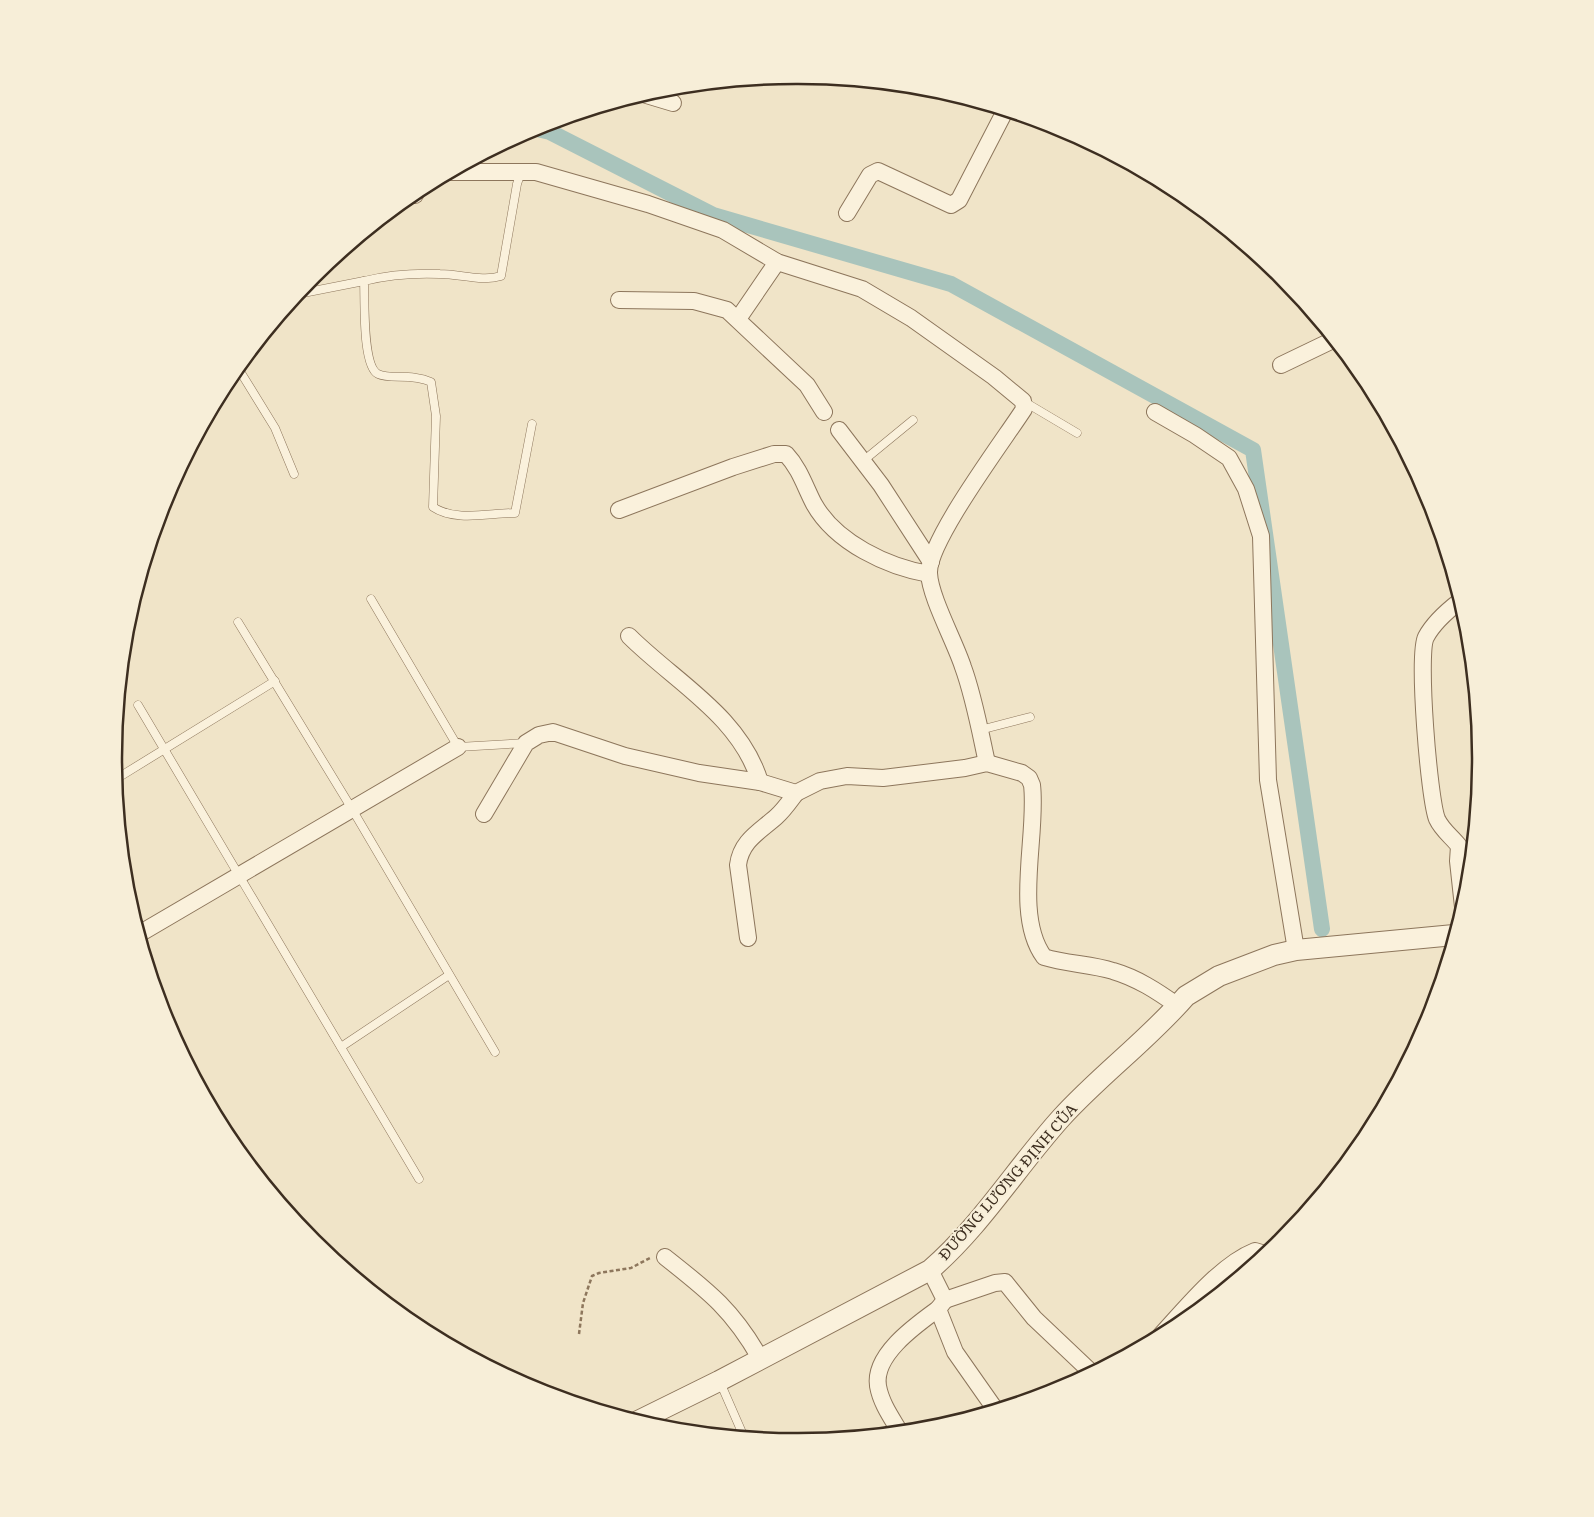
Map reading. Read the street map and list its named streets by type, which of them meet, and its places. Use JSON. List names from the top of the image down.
{
  "streets": {
    "street": ["ĐƯỜNG LƯƠNG ĐỊNH CỦA"]
  }
}
